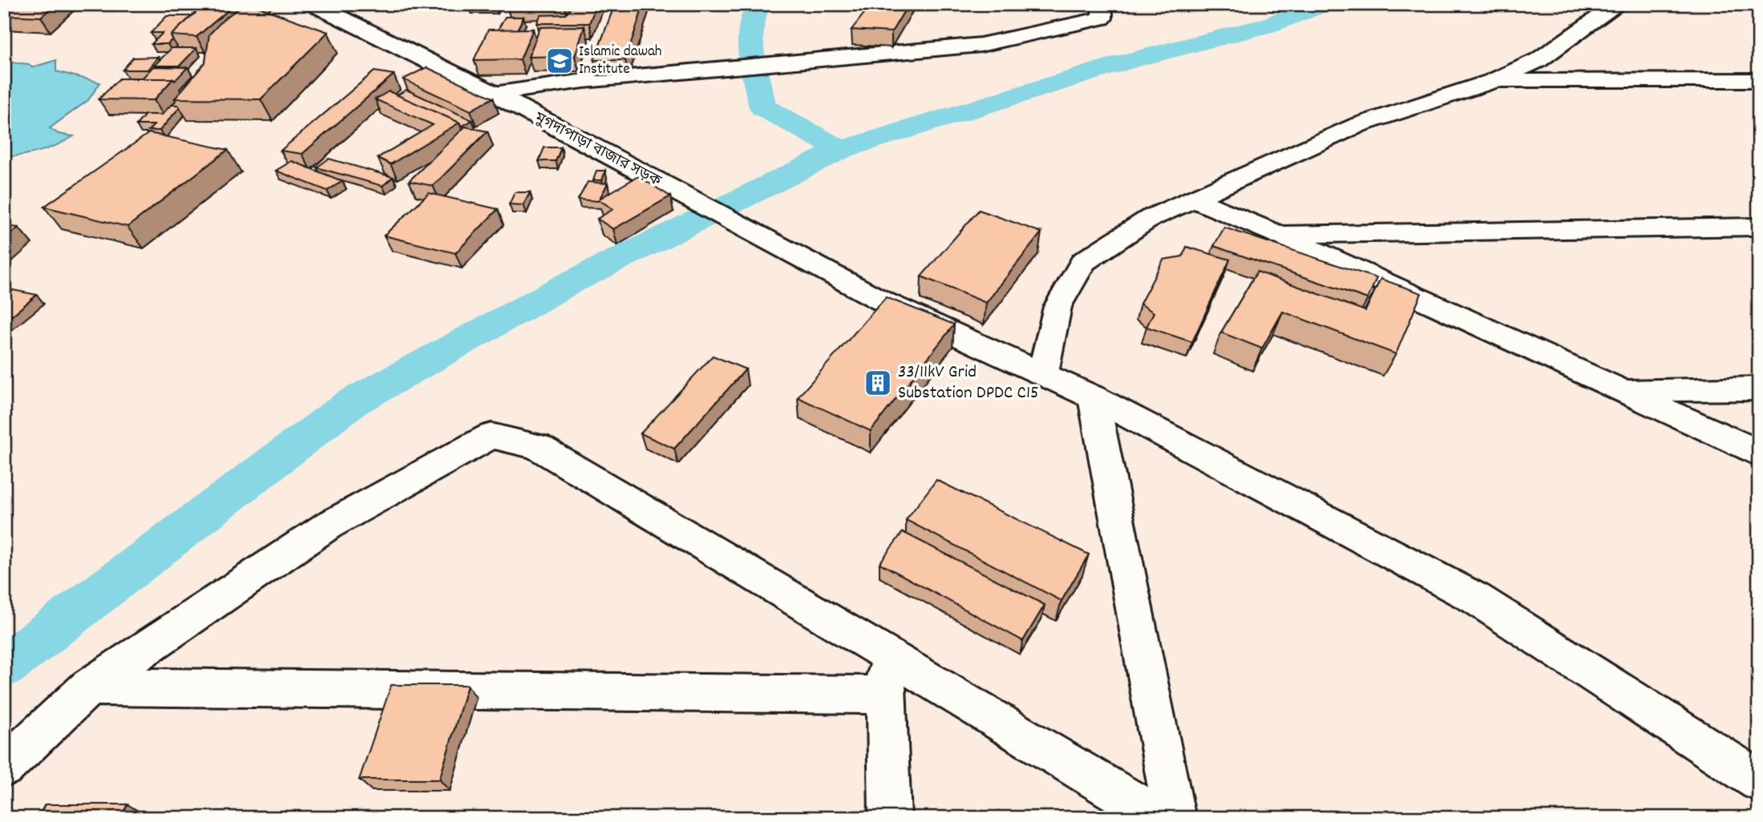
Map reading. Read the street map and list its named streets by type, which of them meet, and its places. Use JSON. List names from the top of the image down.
{
  "streets": {
    "street": ["মুগদাপাড়া বাজার সড়ক"]
  },
  "places": {
    "school or university": ["Islamic dawah Institute"],
    "building": ["33/11kV Grid Substation DPDC C15"]
  }
}
